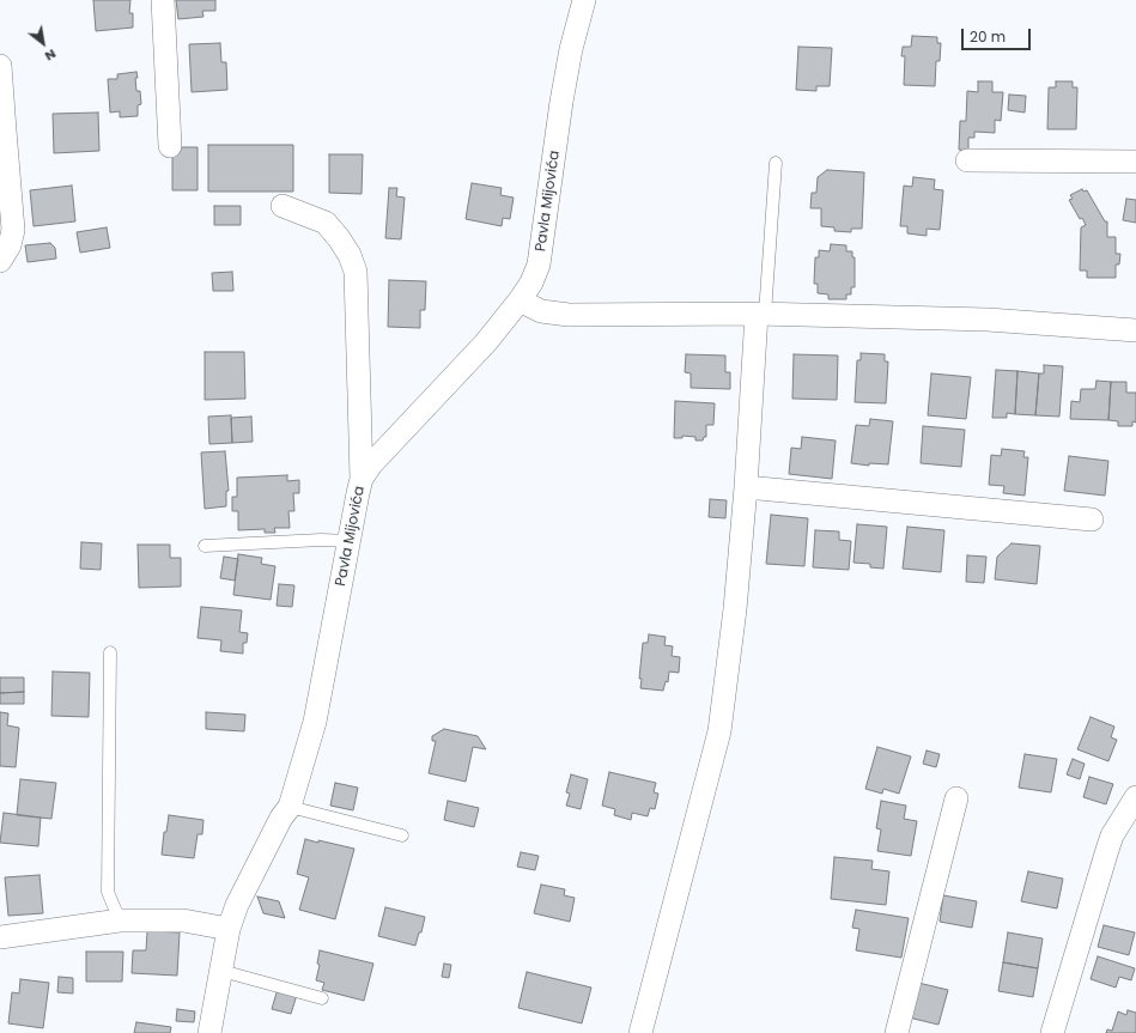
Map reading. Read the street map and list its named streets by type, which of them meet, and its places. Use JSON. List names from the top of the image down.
{
  "streets": {
    "street": ["Pavla Mijovića"]
  },
  "scale_bar": "20 m",
  "north": "bottom right"
}
